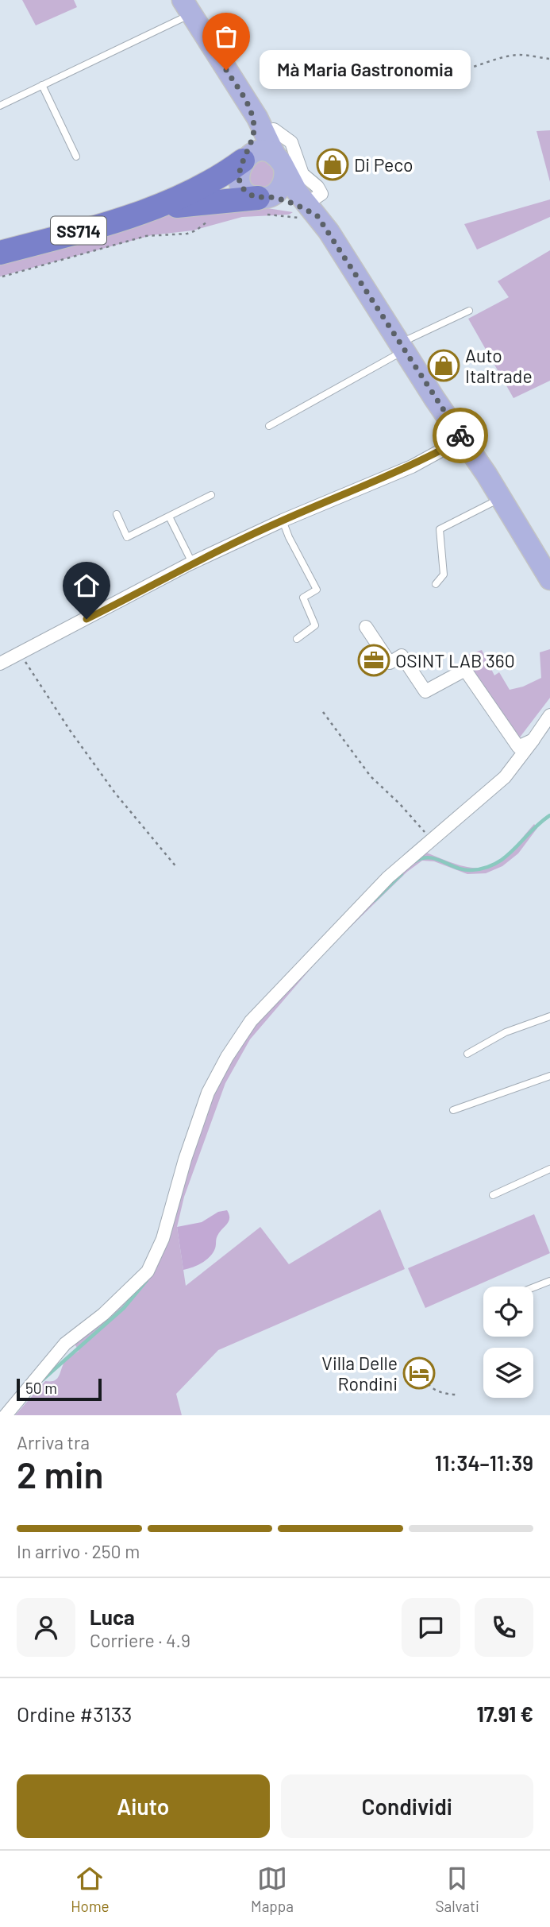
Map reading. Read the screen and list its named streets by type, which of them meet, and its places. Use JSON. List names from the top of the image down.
{
  "streets": {
    "highway": ["SS714"]
  },
  "places": {
    "other": ["Mà Maria Gastronomia"],
    "shop": ["Di Peco", "Auto Italtrade"],
    "office": ["OSINT LAB 360"],
    "hotel": ["Villa Delle Rondini"]
  },
  "scale_bar": "50 m",
  "page": {
    "bubble": "Mà Maria Gastronomia",
    "scale": "50 m",
    "heading": ["2 min", "Arriva tra", "11:34–11:39"],
    "panel": [
      "Luca",
      "Corriere · 4.9",
      "Ordine #3133",
      "17.91 €"
    ],
    "bar": "In arrivo · 250 m",
    "buttons": ["Aiuto", "Condividi"],
    "tabs": ["Home", "Mappa", "Salvati"]
  }
}
